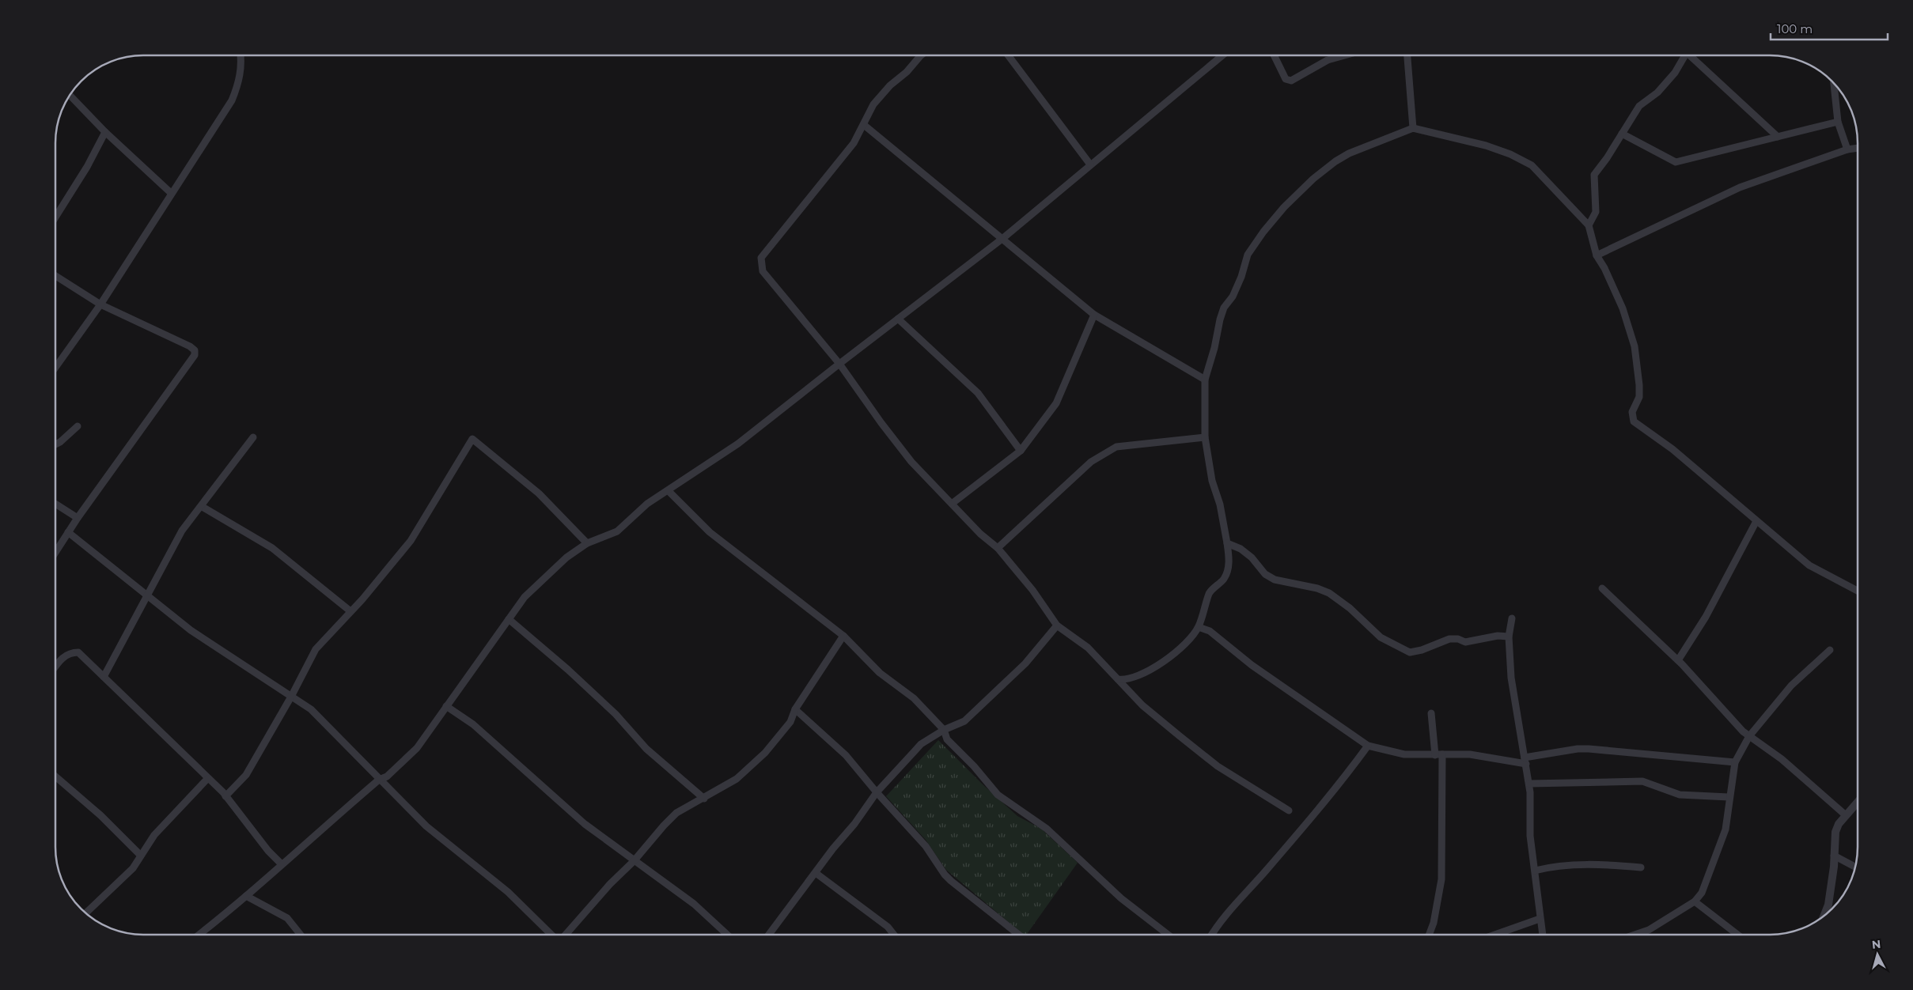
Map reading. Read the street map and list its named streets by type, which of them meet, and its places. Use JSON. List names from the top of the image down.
{
  "scale_bar": "100 m",
  "north": "top"
}
